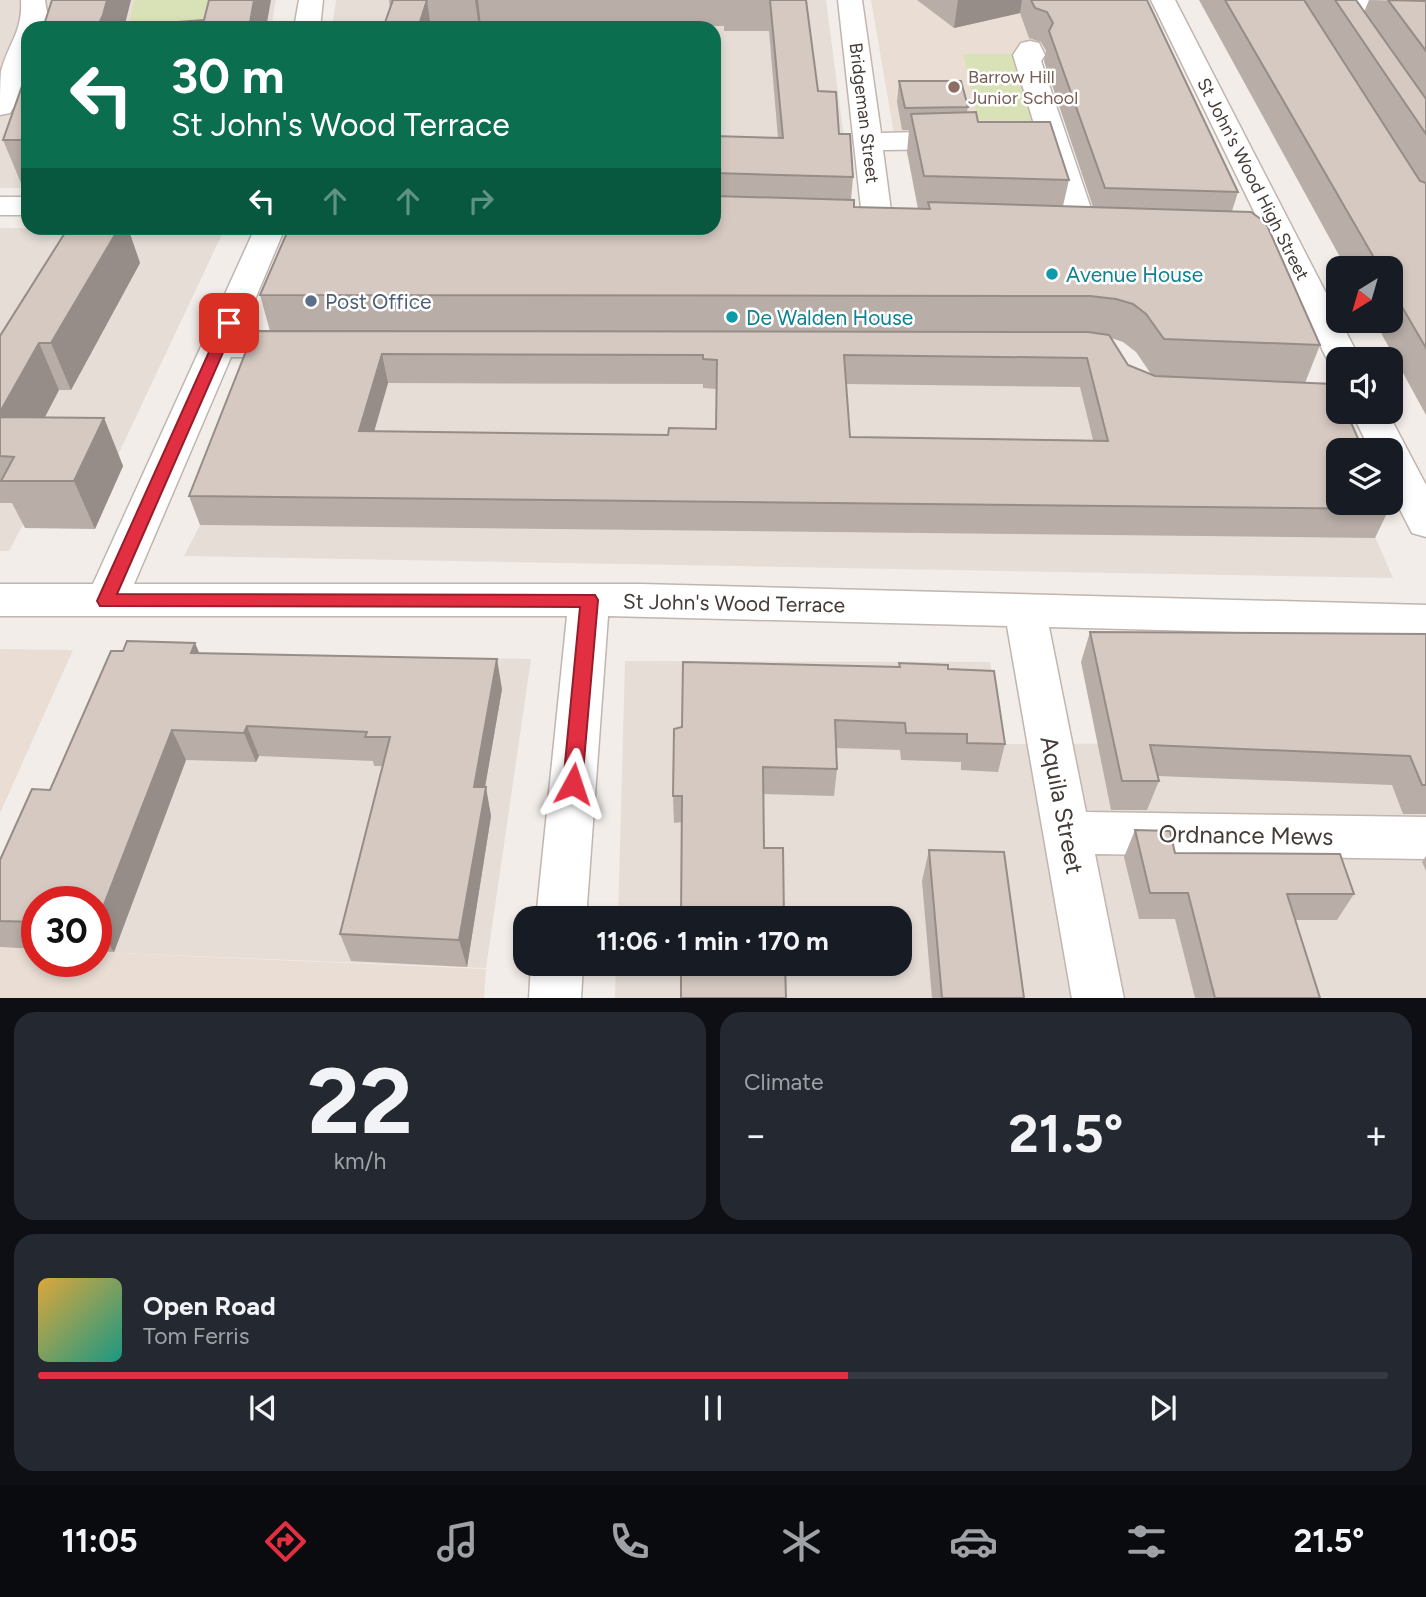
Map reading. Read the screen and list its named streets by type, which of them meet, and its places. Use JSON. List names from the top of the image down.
{
  "streets": {
    "street": [
      "Bridgeman Street",
      "St John's Wood High Street",
      "St John's Wood Terrace",
      "Aquila Street",
      "Ordnance Mews"
    ]
  },
  "crossings": [
    ["St John's Wood Terrace", "Aquila Street"],
    ["Aquila Street", "Ordnance Mews"]
  ],
  "places": [
    "Barrow Hill Junior School",
    "Avenue House",
    "Post Office",
    "De Walden House"
  ],
  "north": "bottom left",
  "page": {
    "turn": ["30 m", "St John's Wood Terrace"],
    "limit": "30",
    "trip": "11:06 · 1 min · 170 m",
    "tile": [
      ["22", "km/h"],
      "Climate"
    ],
    "heat": ["−", "21.5°", "+"],
    "song": ["Open Road", "Tom Ferris"],
    "tabs": ["11:05", "21.5°"]
  }
}
